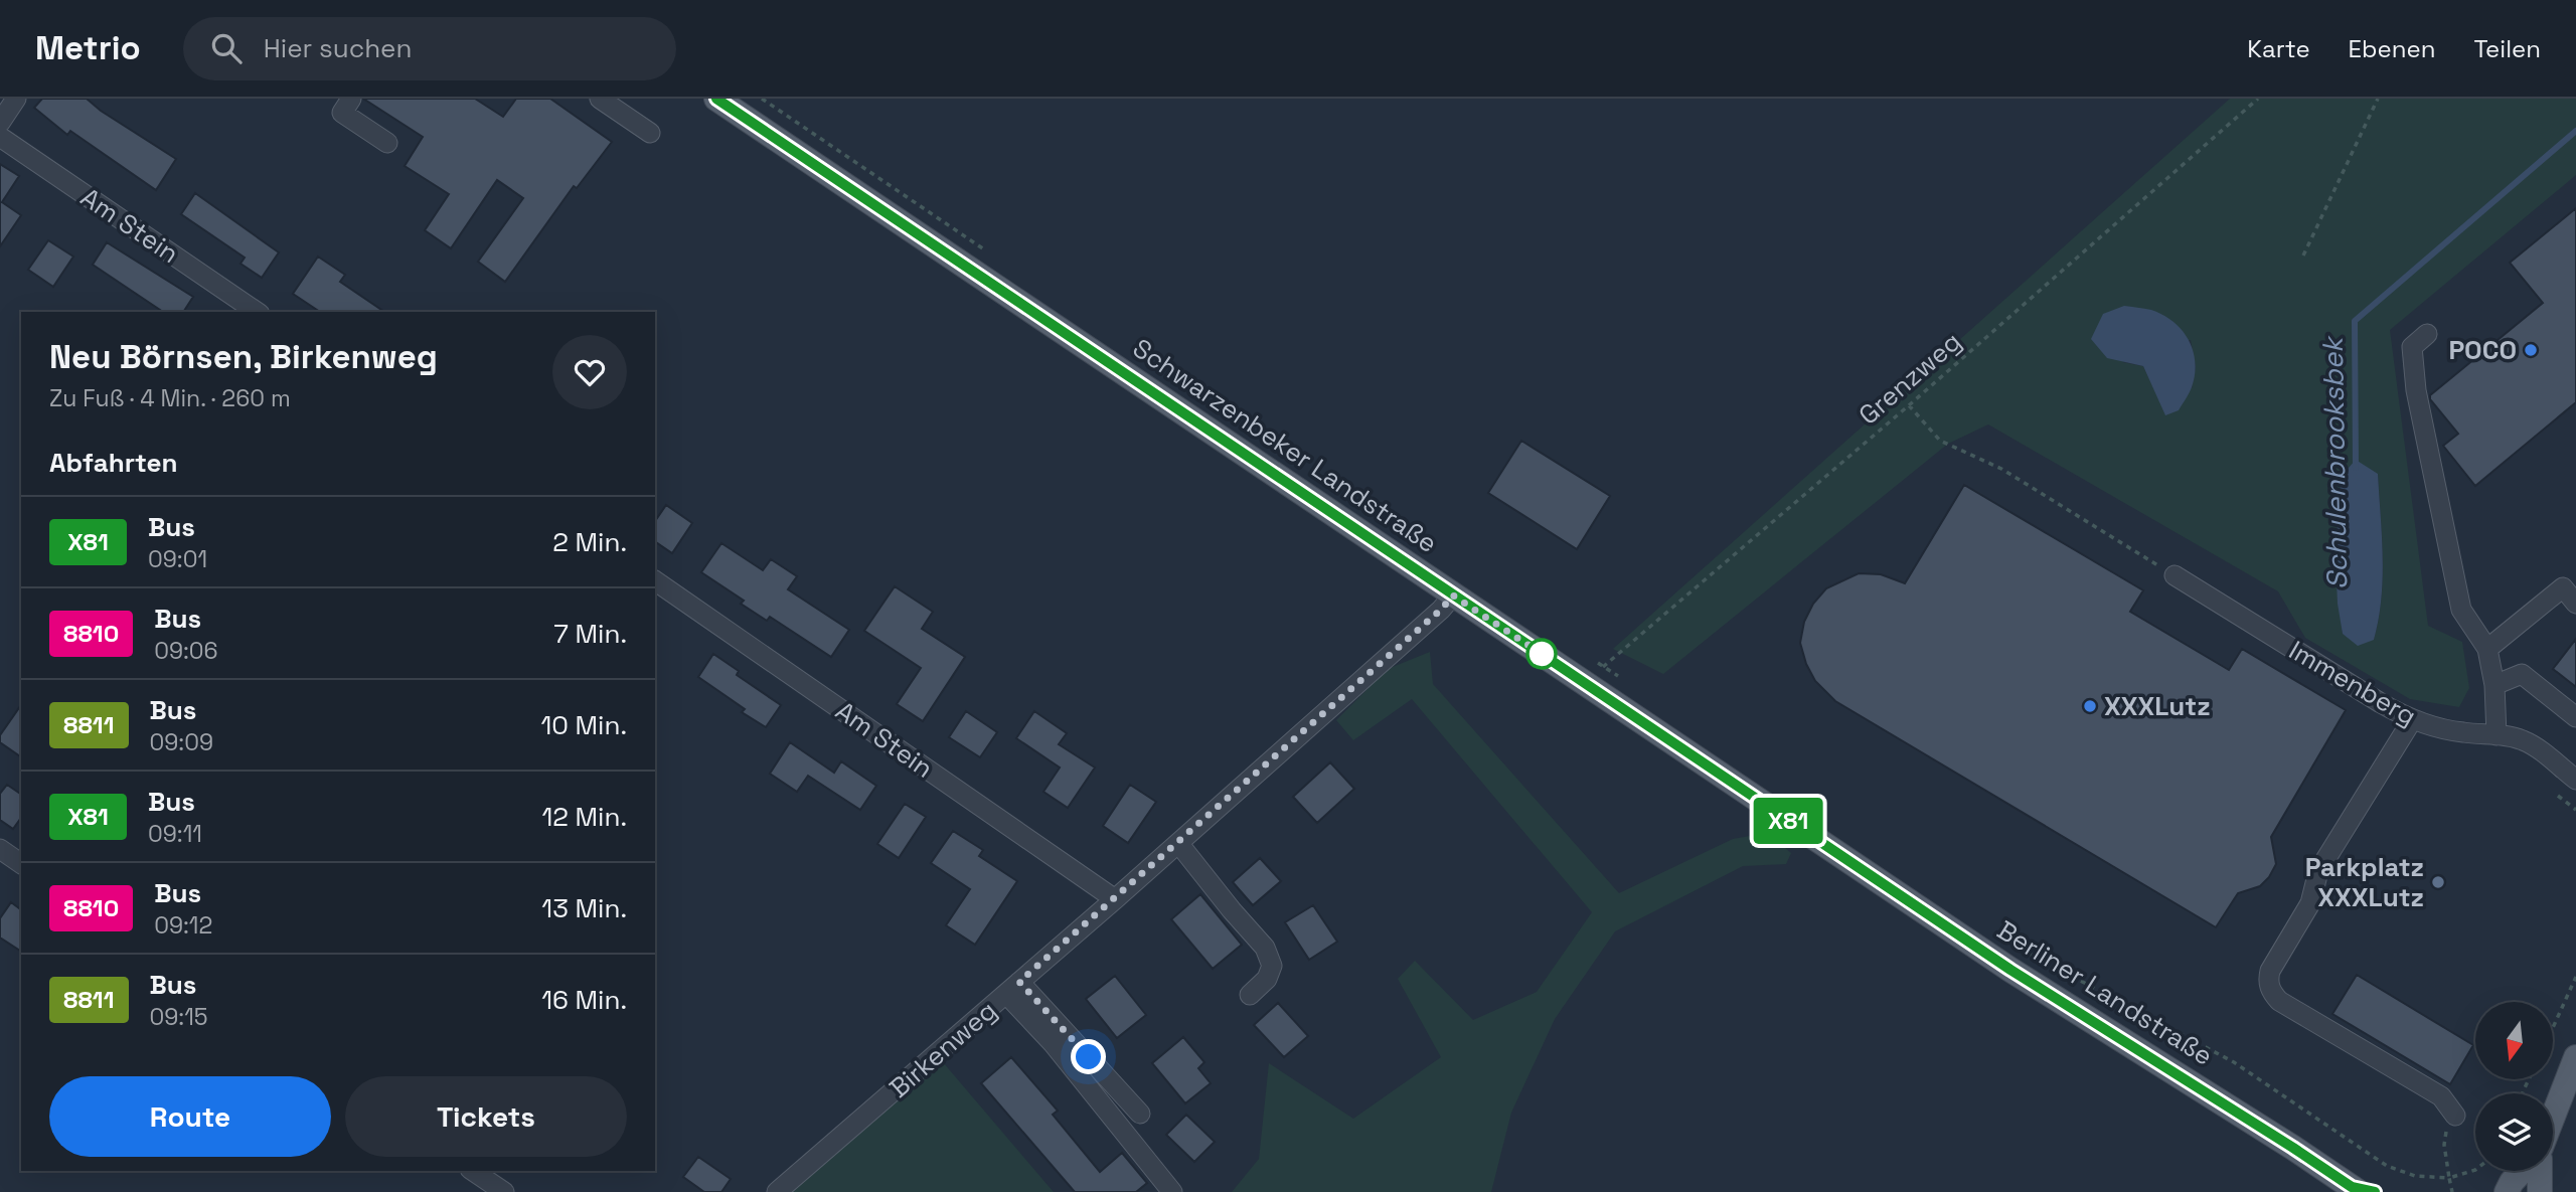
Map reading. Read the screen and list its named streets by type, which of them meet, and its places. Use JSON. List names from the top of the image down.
{
  "streets": {
    "main road": ["Schwarzenbeker Landstraße", "Berliner Landstraße"],
    "street": ["Am Stein", "Immenberg", "Birkenweg"],
    "path": ["Grenzweg"]
  },
  "crossings": [
    ["Am Stein", "Birkenweg"],
    ["Grenzweg", "Schwarzenbeker Landstraße"],
    ["Schwarzenbeker Landstraße", "Berliner Landstraße"],
    ["Schwarzenbeker Landstraße", "Birkenweg"]
  ],
  "water": ["Schulenbrooksbek"],
  "places": ["POCO", "XXXLutz", "Parkplatz XXXLutz"],
  "lines": ["bus line X81"],
  "north": "bottom",
  "page": {
    "header": "Metrio",
    "search": "Hier suchen",
    "nav": ["Karte", "Ebenen", "Teilen"],
    "on_map": "X81",
    "heading": [
      ["Neu Börnsen, Birkenweg", "Zu Fuß · 4 Min. · 260 m"],
      "Abfahrten"
    ],
    "list": [
      {
        "mark": "X81",
        "name": "Bus",
        "note": "09:01",
        "value": "2 Min."
      },
      {
        "mark": "8810",
        "name": "Bus",
        "note": "09:06",
        "value": "7 Min."
      },
      {
        "mark": "8811",
        "name": "Bus",
        "note": "09:09",
        "value": "10 Min."
      },
      {
        "mark": "X81",
        "name": "Bus",
        "note": "09:11",
        "value": "12 Min."
      },
      {
        "mark": "8810",
        "name": "Bus",
        "note": "09:12",
        "value": "13 Min."
      },
      {
        "mark": "8811",
        "name": "Bus",
        "note": "09:15",
        "value": "16 Min."
      }
    ],
    "buttons": ["Route", "Tickets"]
  }
}
